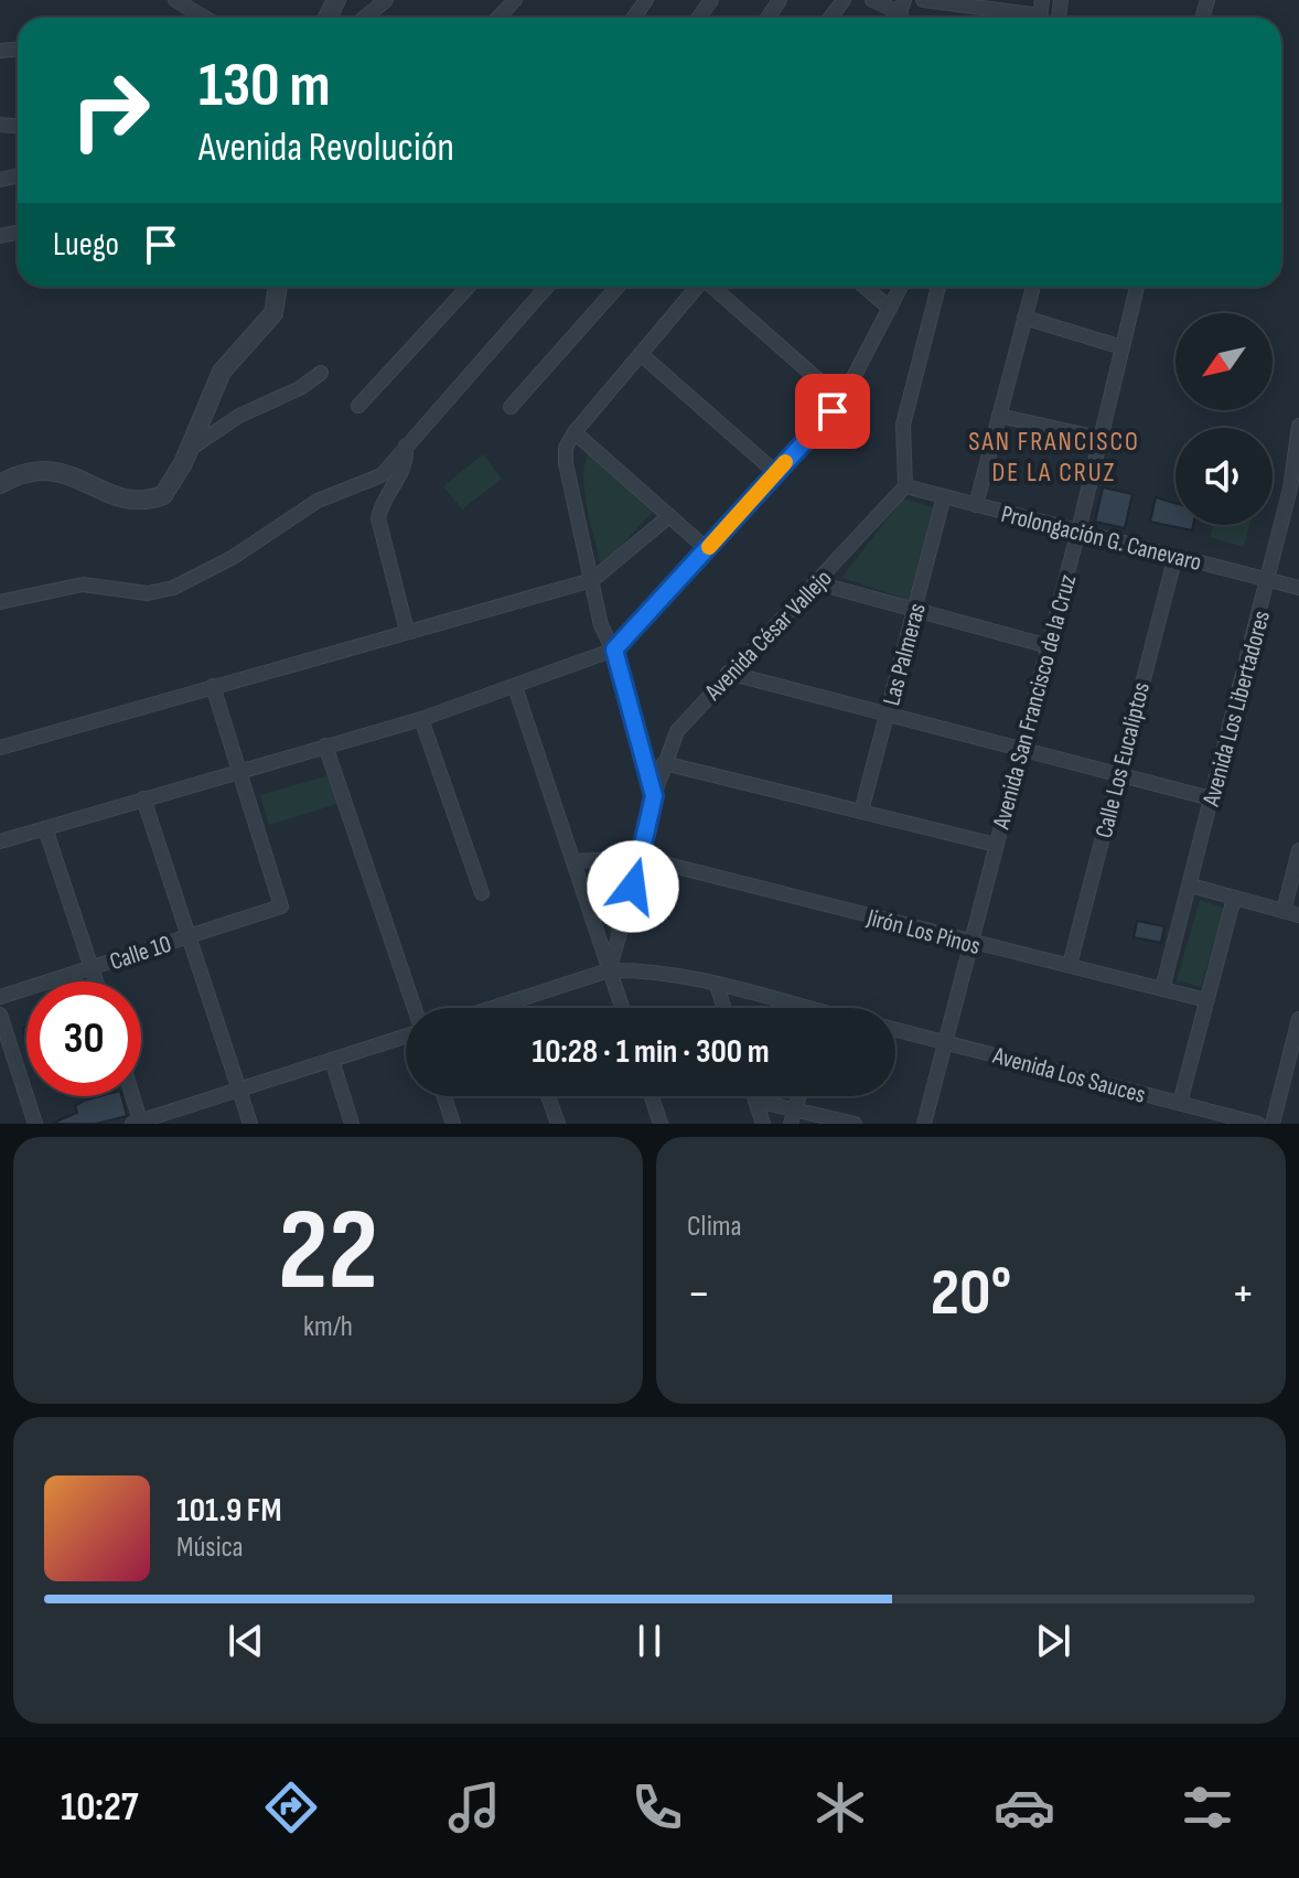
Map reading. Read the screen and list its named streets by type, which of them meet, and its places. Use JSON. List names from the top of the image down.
{
  "streets": {
    "street": [
      "Prolongación G. Canevaro",
      "Avenida César Vallejo",
      "Las Palmeras",
      "Avenida San Francisco de la Cruz",
      "Avenida Los Libertadores",
      "Calle Los Eucaliptos",
      "Jirón Los Pinos",
      "Calle 10",
      "Avenida Los Sauces"
    ]
  },
  "crossings": [
    ["Prolongación G. Canevaro", "Avenida César Vallejo"],
    ["Prolongación G. Canevaro", "Las Palmeras"],
    ["Prolongación G. Canevaro", "Avenida San Francisco de la Cruz"],
    ["Prolongación G. Canevaro", "Avenida Los Libertadores"],
    ["Prolongación G. Canevaro", "Calle Los Eucaliptos"],
    ["Avenida César Vallejo", "Jirón Los Pinos"],
    ["Avenida San Francisco de la Cruz", "Jirón Los Pinos"],
    ["Avenida San Francisco de la Cruz", "Avenida Los Sauces"],
    ["Avenida Los Libertadores", "Jirón Los Pinos"],
    ["Calle Los Eucaliptos", "Jirón Los Pinos"]
  ],
  "districts": ["SAN FRANCISCO DE LA CRUZ"],
  "north": "bottom left",
  "page": {
    "turn": ["130 m", "Avenida Revolución"],
    "then": "Luego",
    "limit": "30",
    "trip": "10:28 · 1 min · 300 m",
    "tile": [
      ["22", "km/h"],
      "Clima"
    ],
    "heat": ["−", "20°", "+"],
    "song": ["101.9 FM", "Música"],
    "tabs": "10:27"
  }
}
